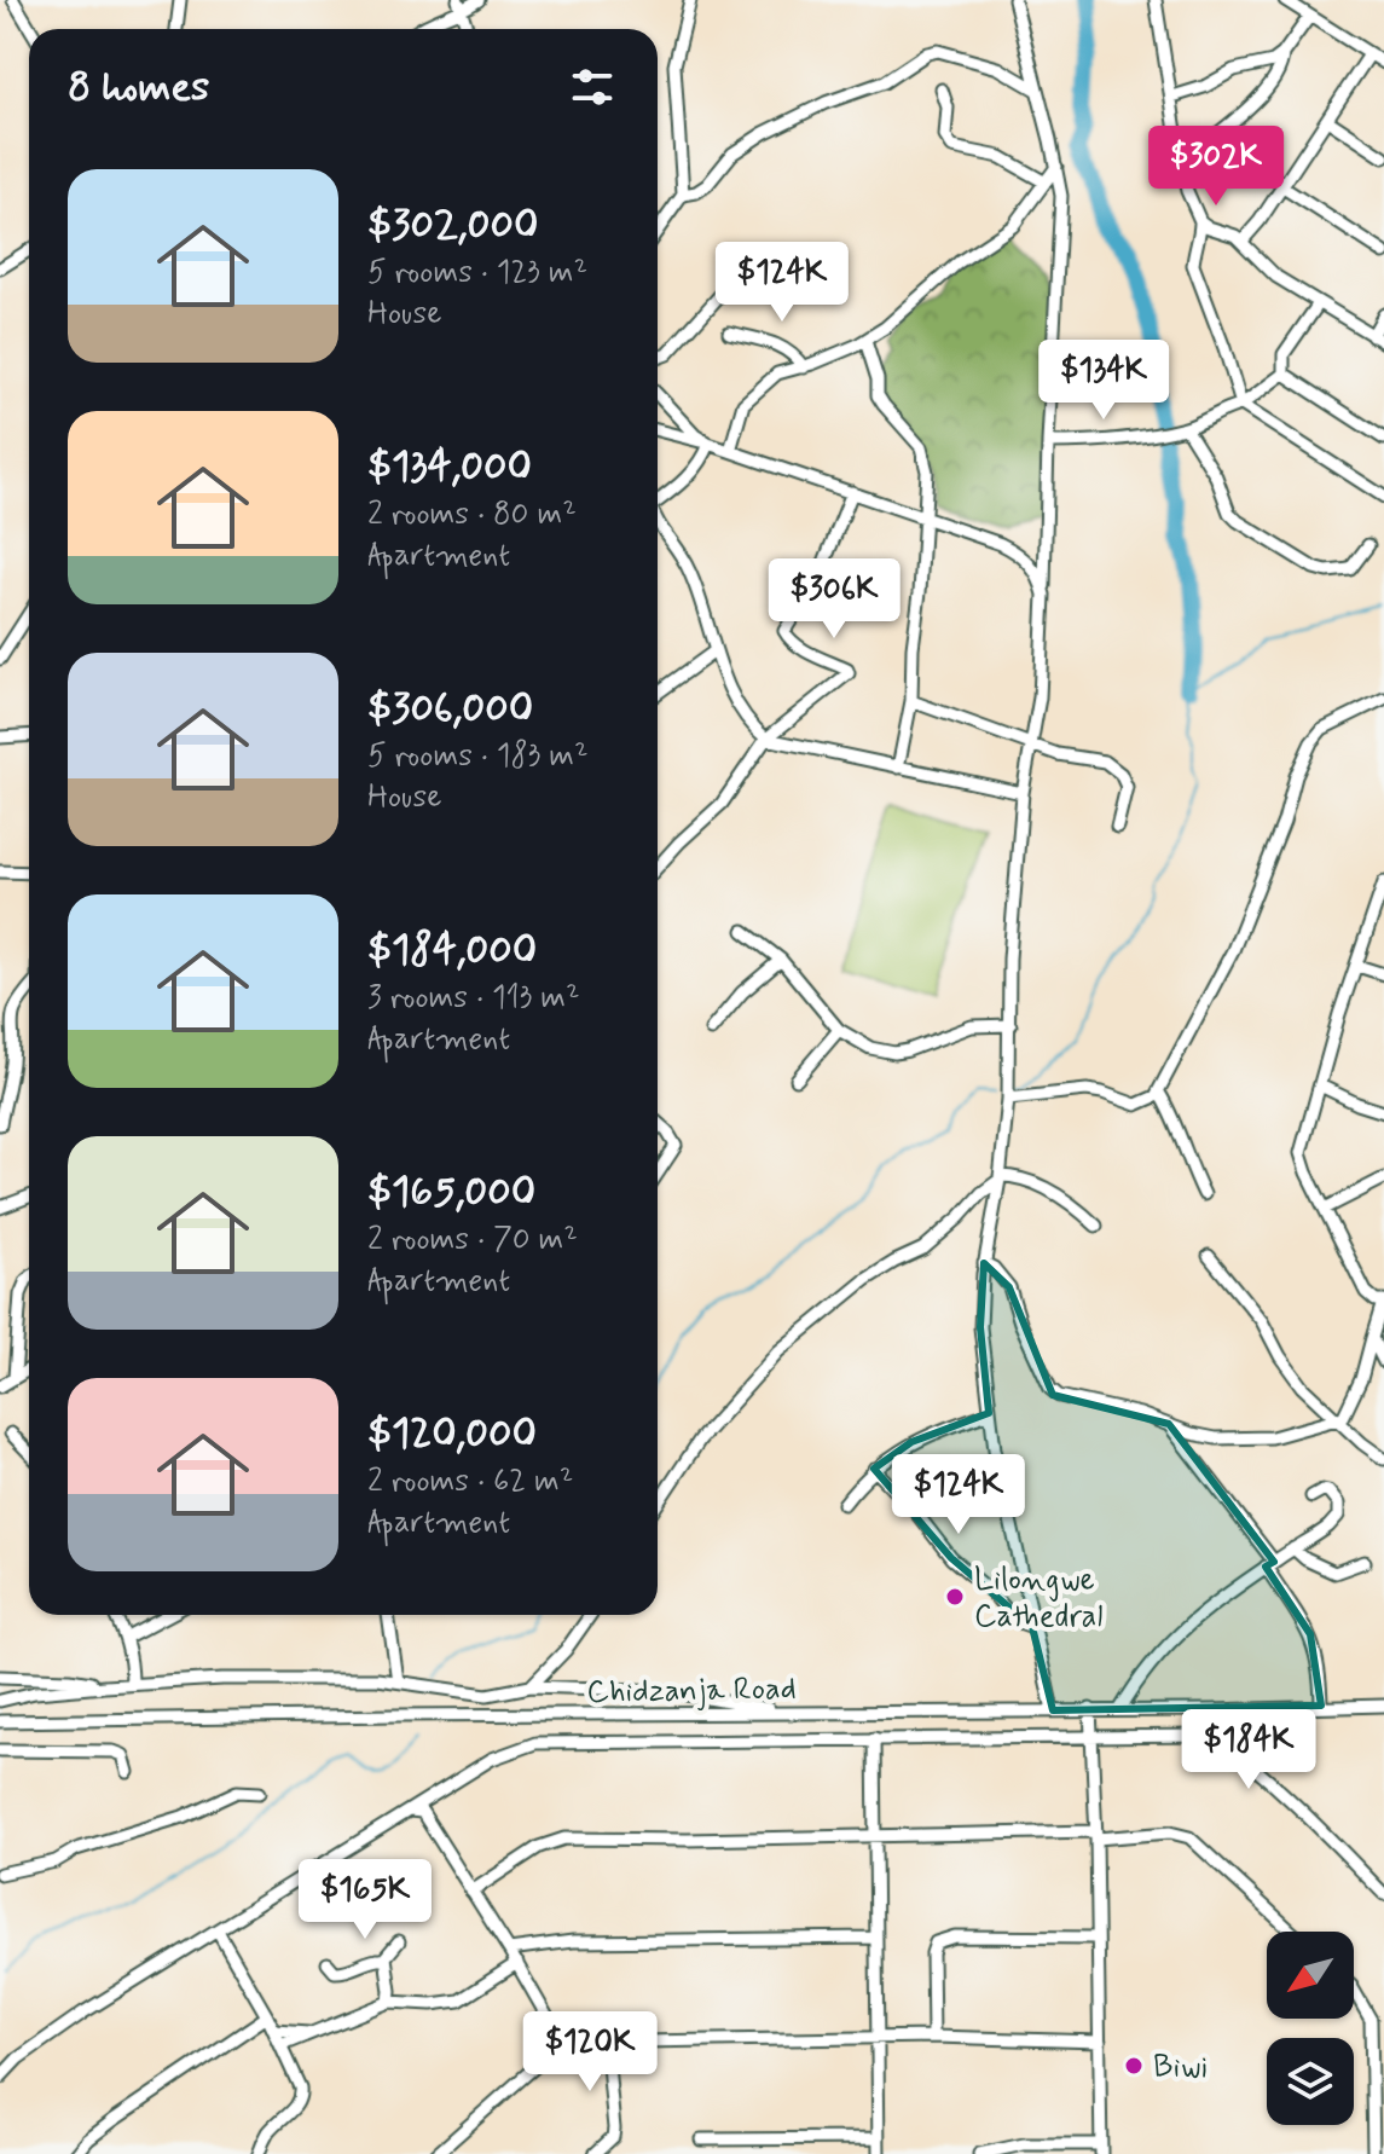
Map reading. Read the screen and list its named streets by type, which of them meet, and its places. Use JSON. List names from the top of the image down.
{
  "streets": {
    "street": ["Chidzanja Road"]
  },
  "places": ["Lilongwe Cathedral", "Biwi"],
  "north": "bottom left",
  "page": {
    "heading": "8 homes",
    "price": [
      "$302K",
      "$124K",
      "$134K",
      "$306K",
      "$124K",
      "$184K",
      "$165K",
      "$120K"
    ],
    "list": [
      {
        "name": "$302,000",
        "note": "5 rooms · 123 m² · House"
      },
      {
        "name": "$134,000",
        "note": "2 rooms · 80 m² · Apartment"
      },
      {
        "name": "$306,000",
        "note": "5 rooms · 183 m² · House"
      },
      {
        "name": "$184,000",
        "note": "3 rooms · 113 m² · Apartment"
      },
      {
        "name": "$165,000",
        "note": "2 rooms · 70 m² · Apartment"
      },
      {
        "name": "$120,000",
        "note": "2 rooms · 62 m² · Apartment"
      }
    ]
  }
}
